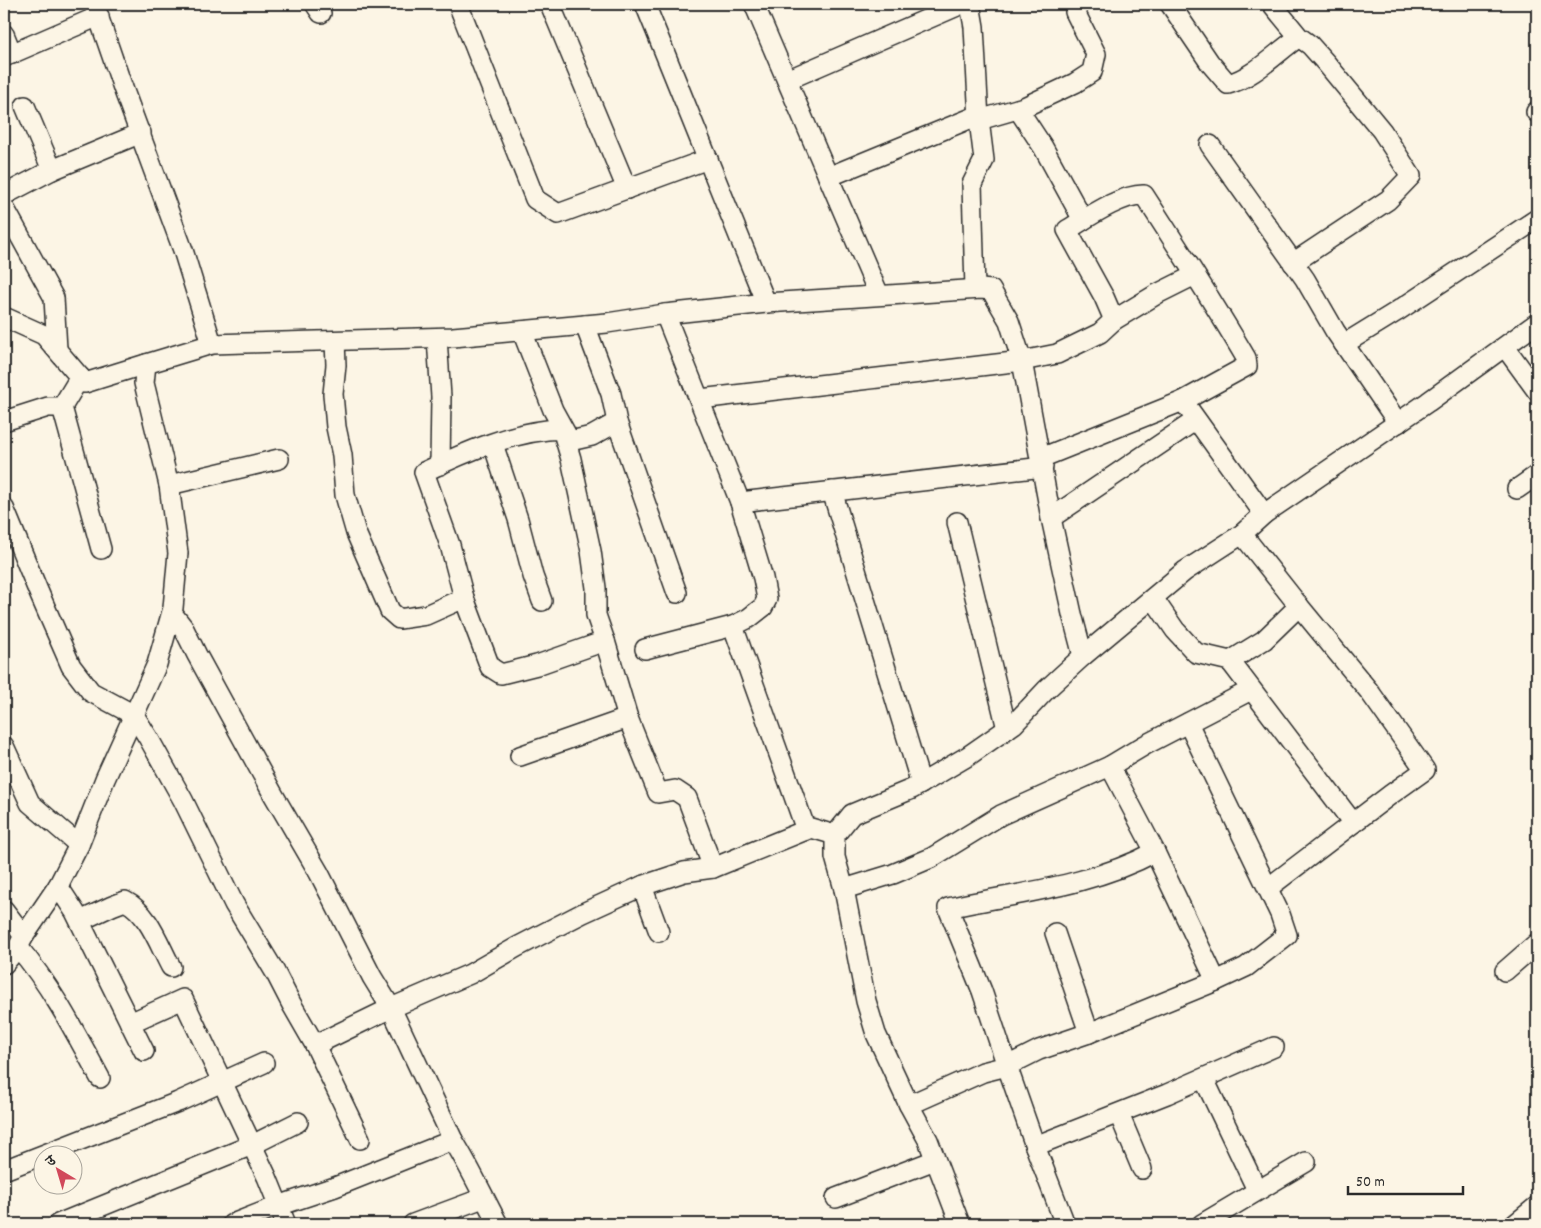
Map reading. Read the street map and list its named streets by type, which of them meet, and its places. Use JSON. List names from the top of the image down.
{
  "scale_bar": "50 m",
  "north": "top left"
}
